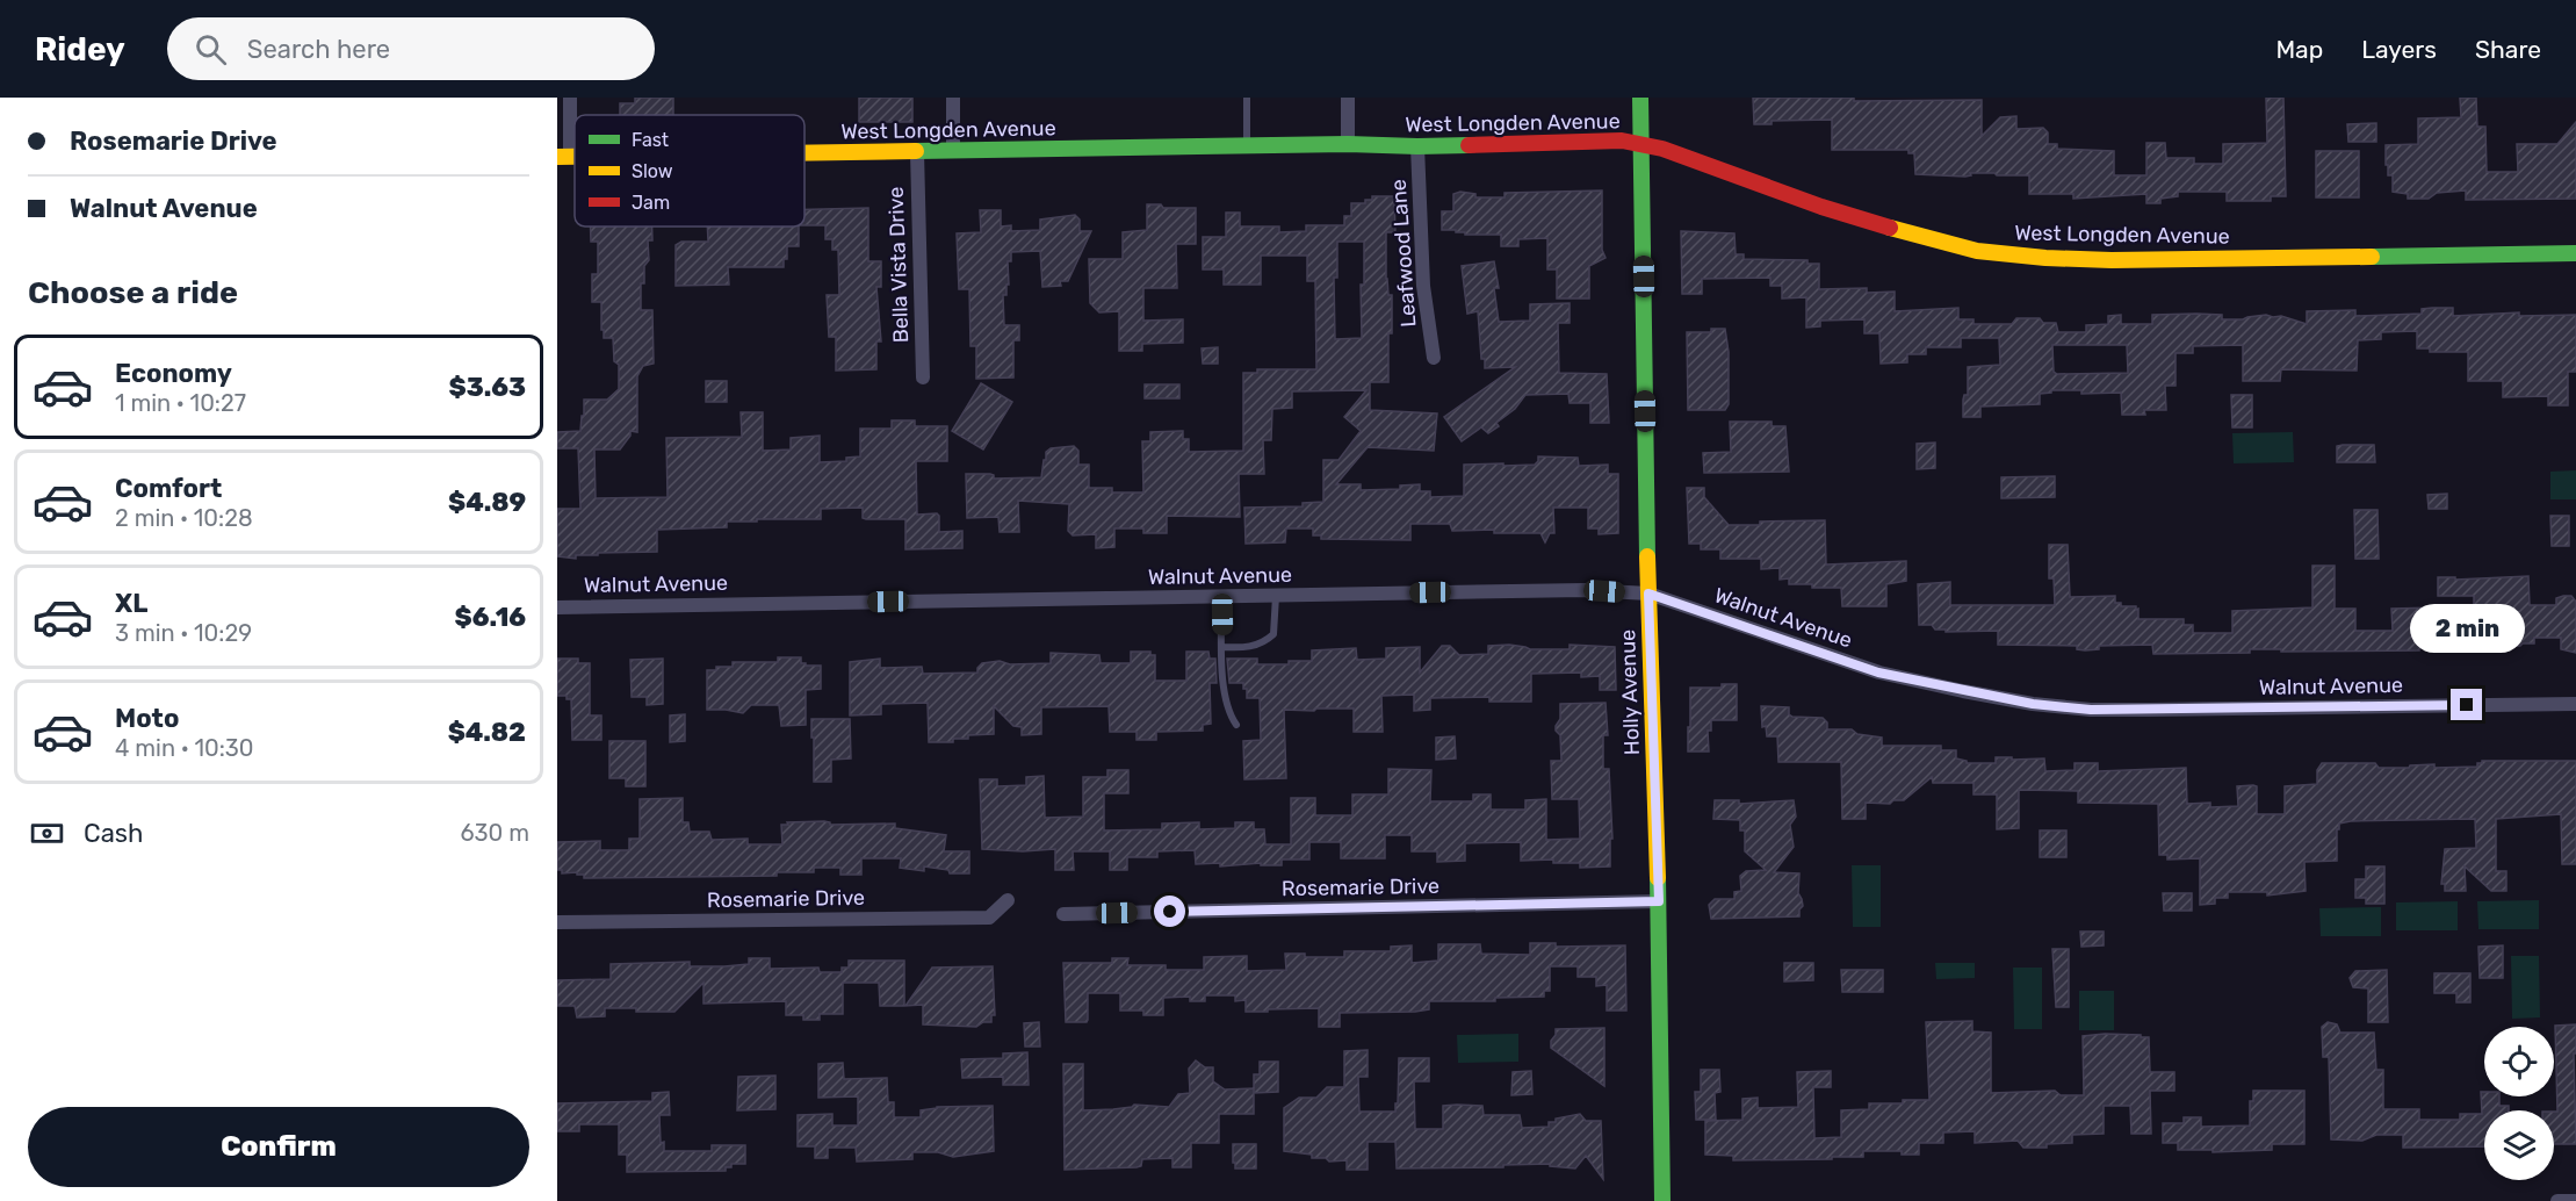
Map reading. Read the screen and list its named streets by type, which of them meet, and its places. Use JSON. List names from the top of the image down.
{
  "streets": {
    "street": [
      "West Longden Avenue",
      "Leafwood Lane",
      "Bella Vista Drive",
      "Walnut Avenue",
      "Holly Avenue",
      "Rosemarie Drive"
    ]
  },
  "crossings": [
    ["West Longden Avenue", "Leafwood Lane"],
    ["West Longden Avenue", "Bella Vista Drive"],
    ["West Longden Avenue", "Holly Avenue"],
    ["Walnut Avenue", "Holly Avenue"],
    ["Holly Avenue", "Rosemarie Drive"]
  ],
  "legend": ["Fast", "Slow", "Jam"],
  "page": {
    "header": "Ridey",
    "search": "Search here",
    "nav": ["Map", "Layers", "Share"],
    "banner": ["Rosemarie Drive", "Walnut Avenue"],
    "heading": "Choose a ride",
    "list": [
      {
        "name": "Economy",
        "note": "1 min · 10:27",
        "value": "$3.63"
      },
      {
        "name": "Comfort",
        "note": "2 min · 10:28",
        "value": "$4.89"
      },
      {
        "name": "XL",
        "note": "3 min · 10:29",
        "value": "$6.16"
      },
      {
        "name": "Moto",
        "note": "4 min · 10:30",
        "value": "$4.82"
      }
    ],
    "bubble": "2 min",
    "pay": ["Cash", "630 m"],
    "buttons": "Confirm"
  }
}
